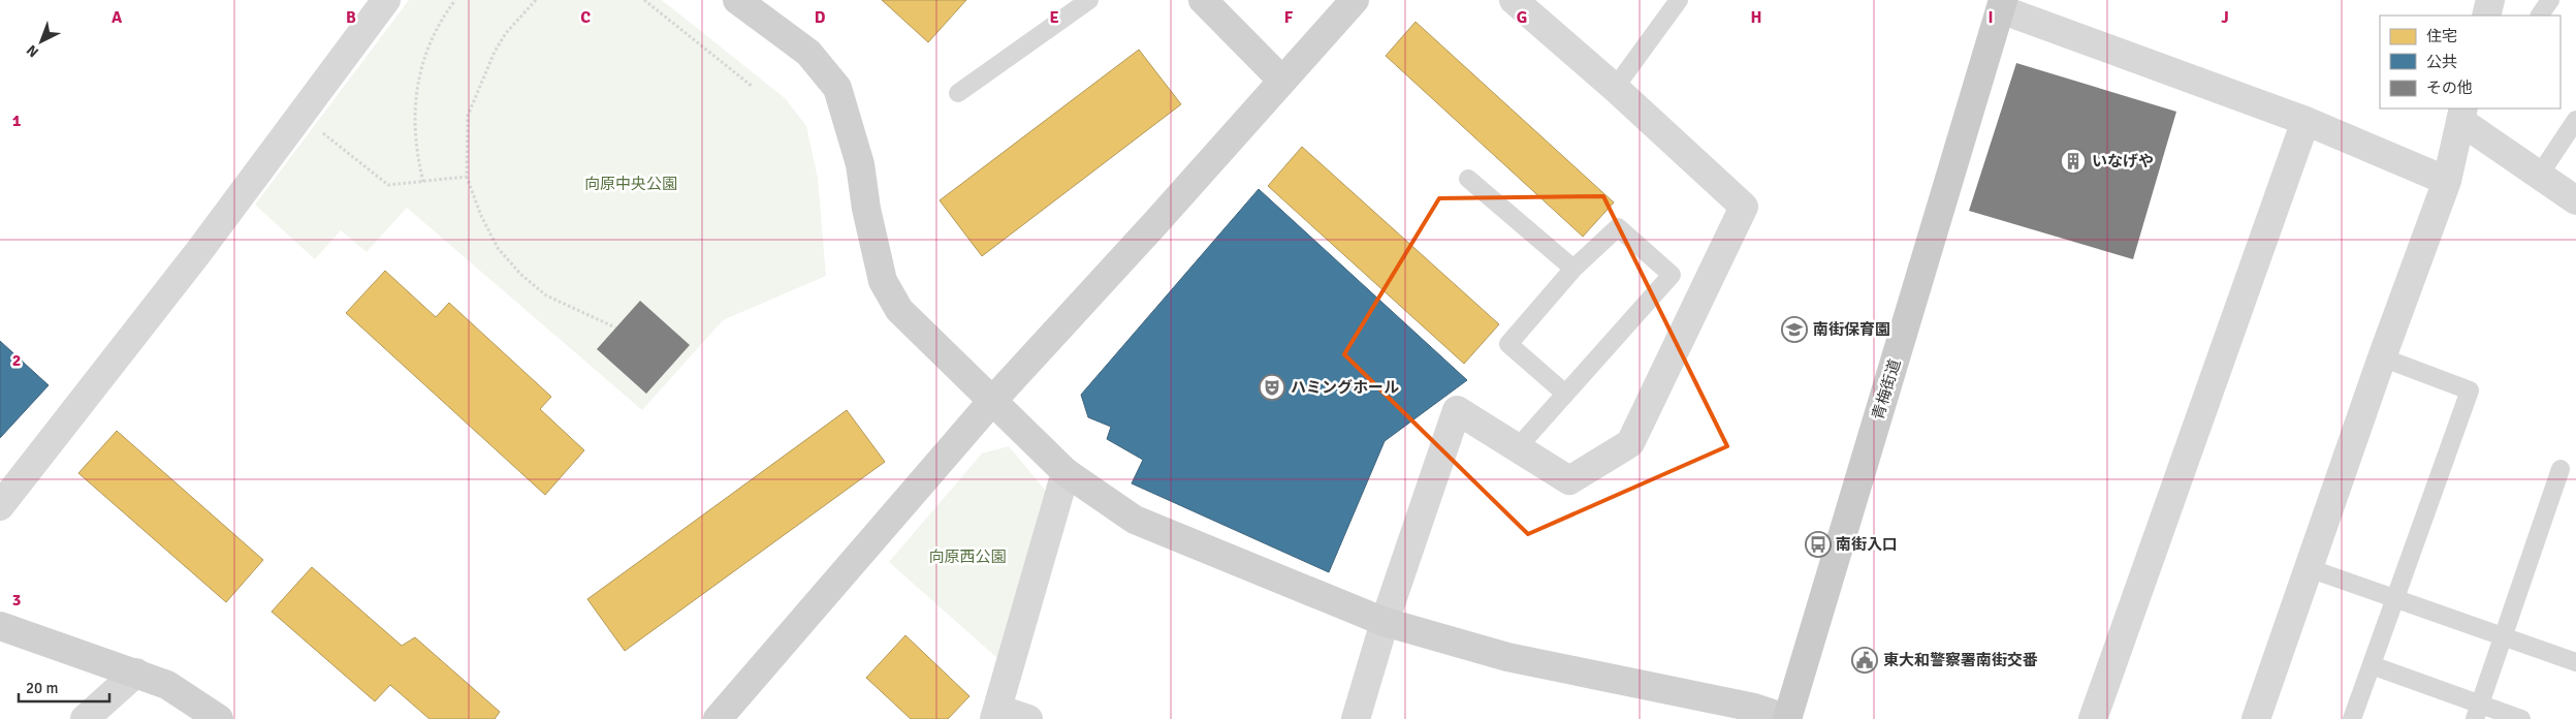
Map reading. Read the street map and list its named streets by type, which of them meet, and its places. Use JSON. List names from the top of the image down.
{
  "streets": {
    "main road": ["青梅街道"]
  },
  "parks": ["向原中央公園", "向原西公園"],
  "places": {
    "building": ["いなげや"],
    "school or university": ["南街保育園"],
    "theatre": ["ハミングホール"],
    "bus stop": ["南街入口"],
    "public building": ["東大和警察署南街交番"]
  },
  "legend": ["住宅", "公共", "その他"],
  "scale_bar": "20 m",
  "north": "bottom left",
  "grid": {
    "columns": [
      "A",
      "B",
      "C",
      "D",
      "E",
      "F",
      "G",
      "H",
      "I",
      "J"
    ],
    "rows": ["1", "2", "3"]
  }
}
